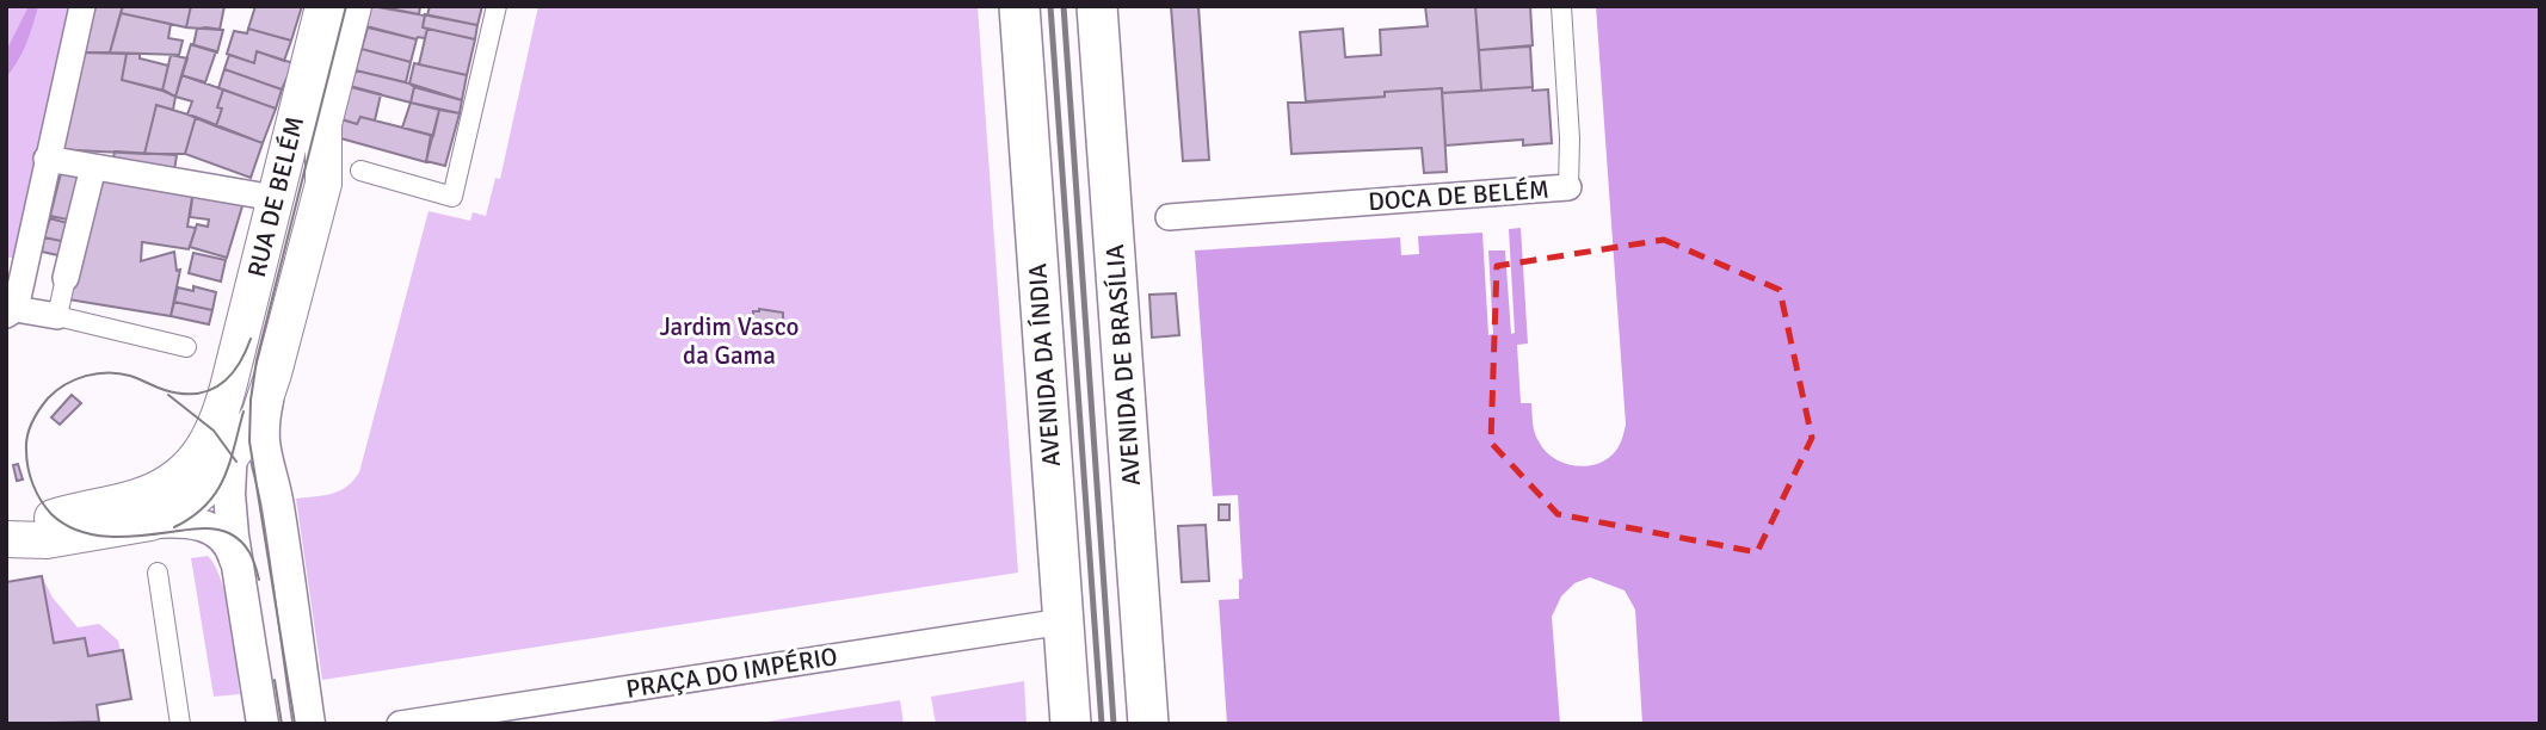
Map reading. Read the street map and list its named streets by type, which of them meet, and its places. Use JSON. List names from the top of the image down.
{
  "streets": {
    "main road": ["RUA DE BELÉM", "AVENIDA DA ÍNDIA", "AVENIDA DE BRASÍLIA"],
    "street": ["DOCA DE BELÉM", "PRAÇA DO IMPÉRIO"]
  },
  "crossings": [
    ["AVENIDA DA ÍNDIA", "PRAÇA DO IMPÉRIO"]
  ],
  "parks": ["Jardim Vasco da Gama"]
}
